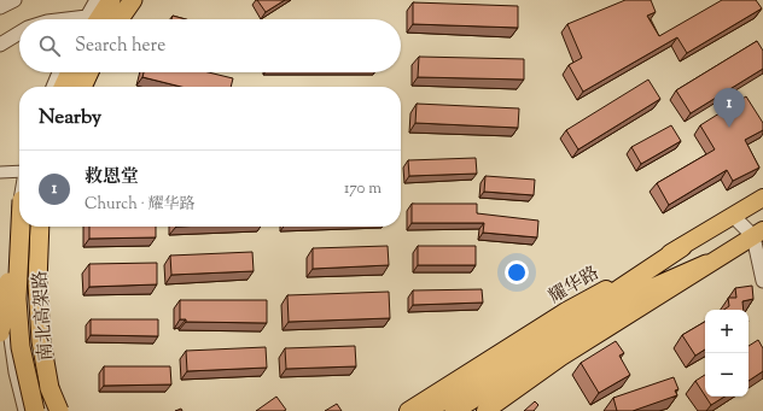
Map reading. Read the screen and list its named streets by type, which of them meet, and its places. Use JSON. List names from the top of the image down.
{
  "streets": {
    "highway": ["南北高架路"],
    "main road": ["耀华路"]
  },
  "page": {
    "search": "Search here",
    "heading": "Nearby",
    "pins": "1",
    "list": [
      {
        "mark": "1",
        "name": "救恩堂",
        "note": "Church · 耀华路",
        "value": "170 m"
      }
    ],
    "map_buttons": ["+", "−"]
  }
}
